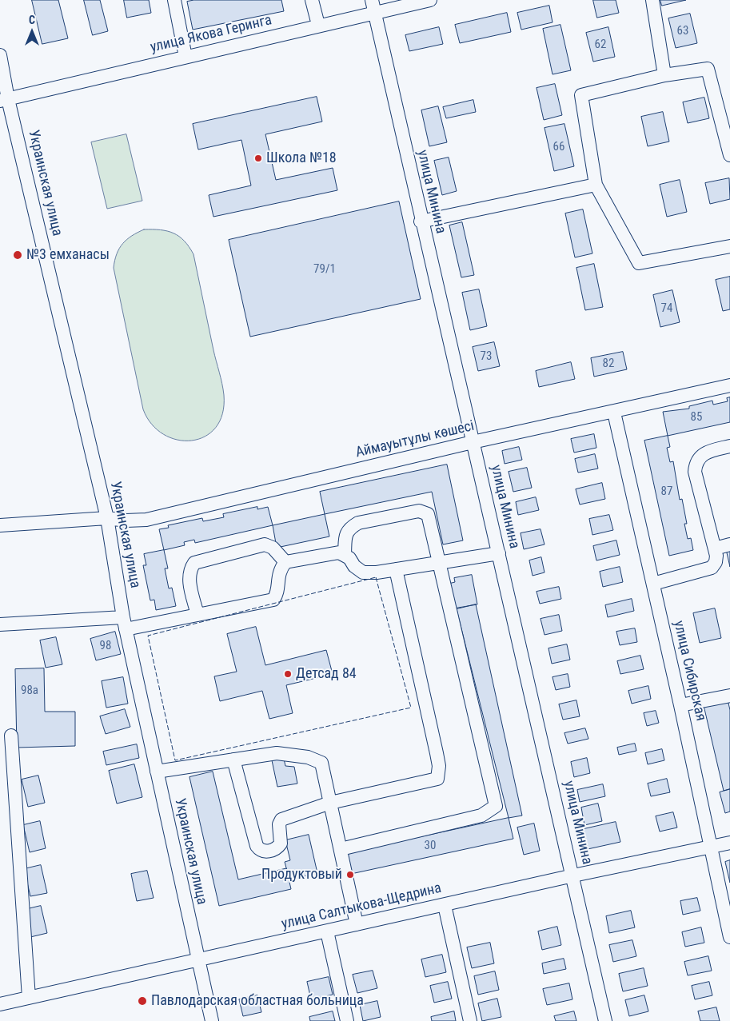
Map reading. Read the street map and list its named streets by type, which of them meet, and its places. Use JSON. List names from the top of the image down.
{
  "streets": {
    "street": [
      "улица Якова Геринга",
      "Украинская улица",
      "улица Минина",
      "Аймауытұлы көшесі",
      "улица Сибирская",
      "улица Салтыкова-Щедрина"
    ]
  },
  "crossings": [
    ["улица Якова Геринга", "Украинская улица"],
    ["улица Якова Геринга", "улица Минина"],
    ["Украинская улица", "Аймауытұлы көшесі"],
    ["Украинская улица", "улица Салтыкова-Щедрина"],
    ["улица Минина", "Аймауытұлы көшесі"],
    ["улица Минина", "улица Салтыкова-Щедрина"],
    ["Аймауытұлы көшесі", "улица Сибирская"],
    ["улица Сибирская", "улица Салтыкова-Щедрина"]
  ],
  "places": [
    "Школа №18",
    "№3 емханасы",
    "Детсад 84",
    "Продуктовый",
    "Павлодарская областная больница"
  ],
  "house_numbers": [
    "63",
    "62",
    "66",
    "79/1",
    "74",
    "73",
    "82",
    "85",
    "87",
    "98",
    "98а",
    "30"
  ],
  "north": "top"
}
